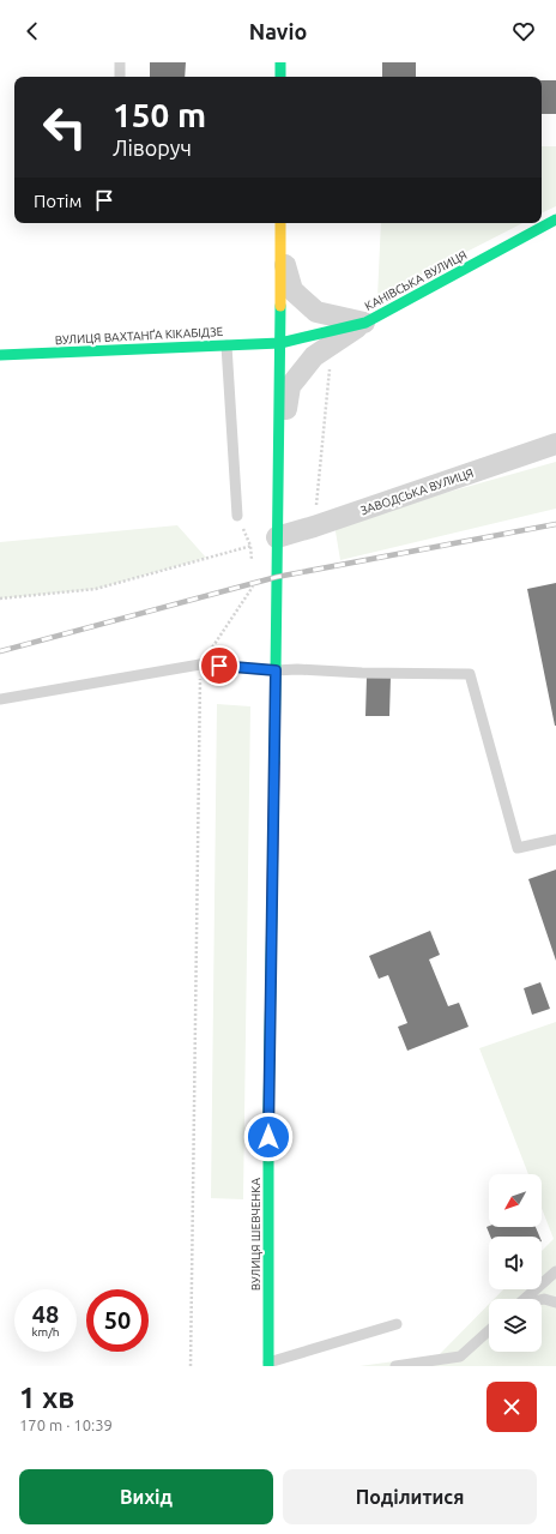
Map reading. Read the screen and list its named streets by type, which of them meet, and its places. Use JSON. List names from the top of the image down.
{
  "streets": {
    "main road": ["КАНІВСЬКА ВУЛИЦЯ", "ВУЛИЦЯ ВАХТАНҐА КІКАБІДЗЕ", "ВУЛИЦЯ ШЕВЧЕНКА"],
    "street": ["ЗАВОДСЬКА ВУЛИЦЯ"]
  },
  "crossings": [
    ["КАНІВСЬКА ВУЛИЦЯ", "ВУЛИЦЯ ВАХТАНҐА КІКАБІДЗЕ"],
    ["КАНІВСЬКА ВУЛИЦЯ", "ВУЛИЦЯ ШЕВЧЕНКА"],
    ["ВУЛИЦЯ ВАХТАНҐА КІКАБІДЗЕ", "ВУЛИЦЯ ШЕВЧЕНКА"],
    ["ЗАВОДСЬКА ВУЛИЦЯ", "ВУЛИЦЯ ШЕВЧЕНКА"]
  ],
  "north": "bottom left",
  "page": {
    "header": "Navio",
    "turn": ["150 m", "Ліворуч"],
    "then": "Потім",
    "speed": "48 km/h",
    "limit": "50",
    "heading": ["1 хв", "170 m · 10:39"],
    "buttons": ["Вихід", "Поділитися"]
  }
}
